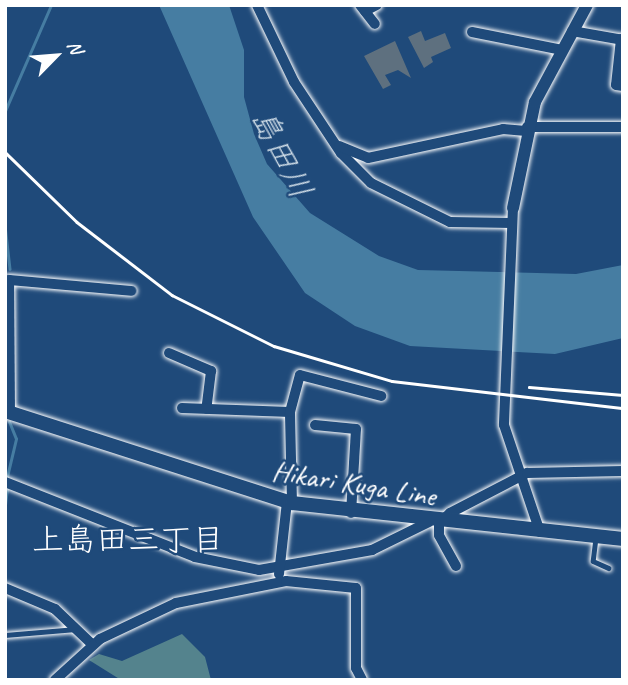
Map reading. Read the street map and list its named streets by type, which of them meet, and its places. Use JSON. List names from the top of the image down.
{
  "streets": {
    "main road": ["Hikari Kuga Line"]
  },
  "districts": ["上島田三丁目"],
  "water": ["島田川"],
  "north": "top right"
}
